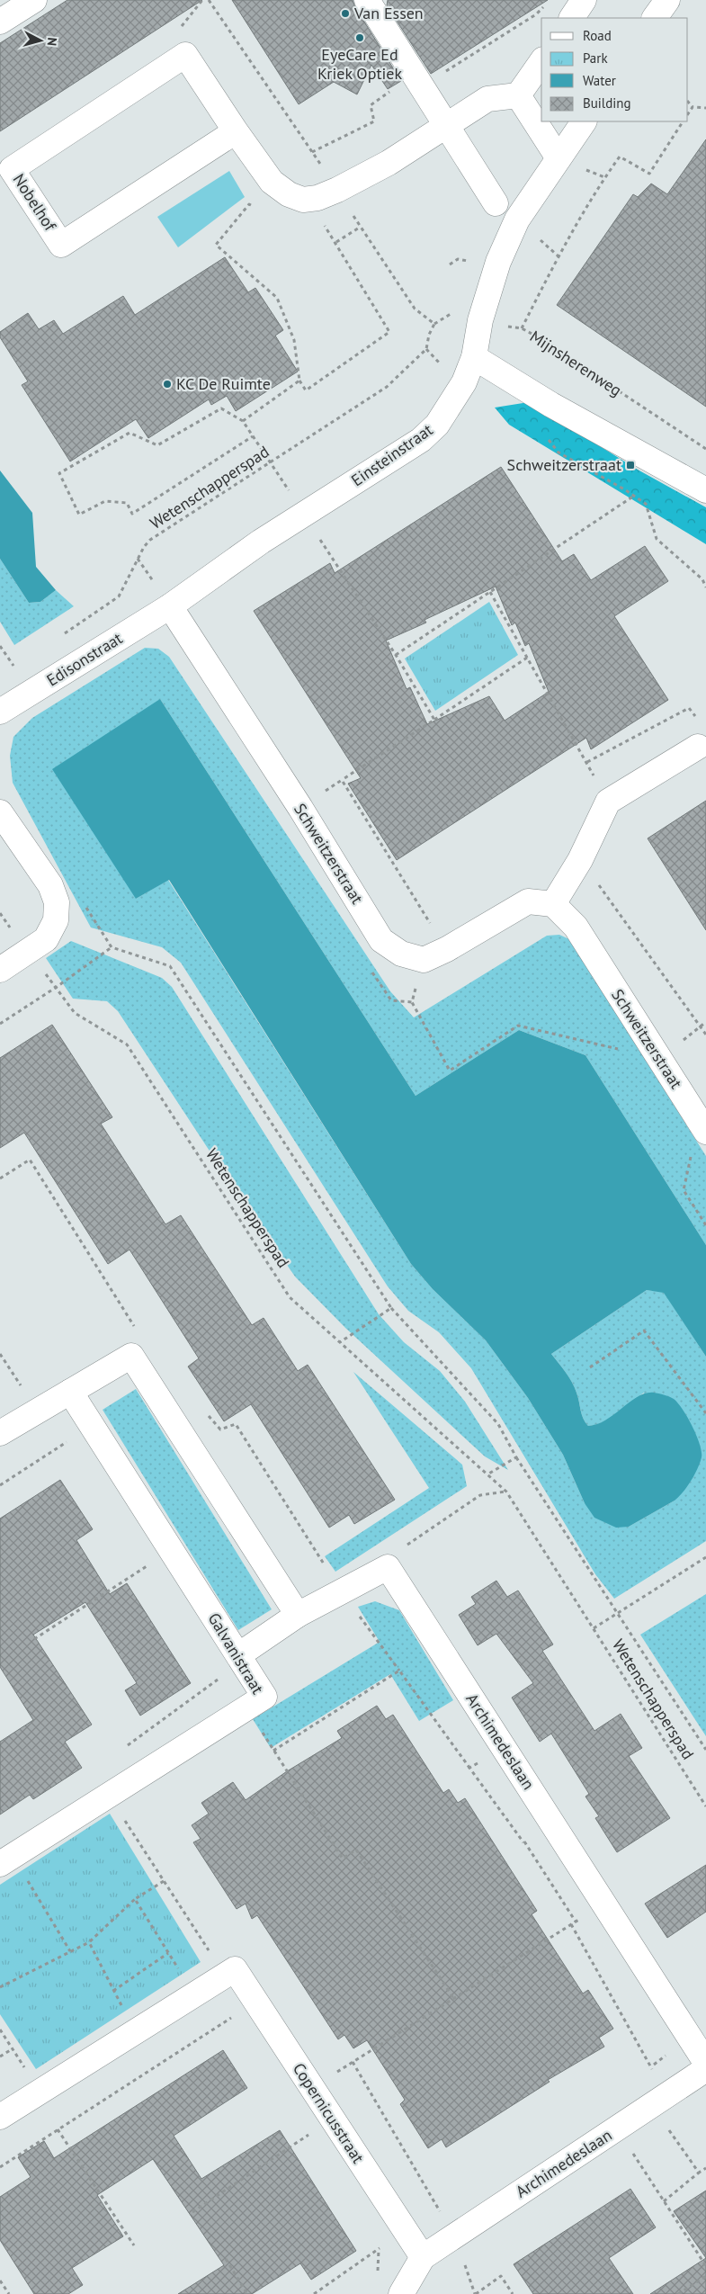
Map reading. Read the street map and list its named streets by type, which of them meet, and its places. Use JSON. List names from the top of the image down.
{
  "streets": {
    "street": [
      "Nobelhof",
      "Einsteinstraat",
      "Edisonstraat",
      "Schweitzerstraat",
      "Galvanistraat",
      "Archimedeslaan",
      "Copernicusstraat"
    ],
    "path": ["Mijnsherenweg", "Wetenschapperspad"]
  },
  "crossings": [
    ["Mijnsherenweg", "Einsteinstraat"],
    ["Einsteinstraat", "Wetenschapperspad"],
    ["Einsteinstraat", "Edisonstraat"],
    ["Einsteinstraat", "Schweitzerstraat"],
    ["Edisonstraat", "Schweitzerstraat"],
    ["Archimedeslaan", "Copernicusstraat"]
  ],
  "places": {
    "other": ["Van Essen", "EyeCare Ed Kriek Optiek", "KC De Ruimte"],
    "transit": ["Schweitzerstraat"]
  },
  "legend": [
    "Road",
    "Park",
    "Water",
    "Building"
  ],
  "north": "right"
}
